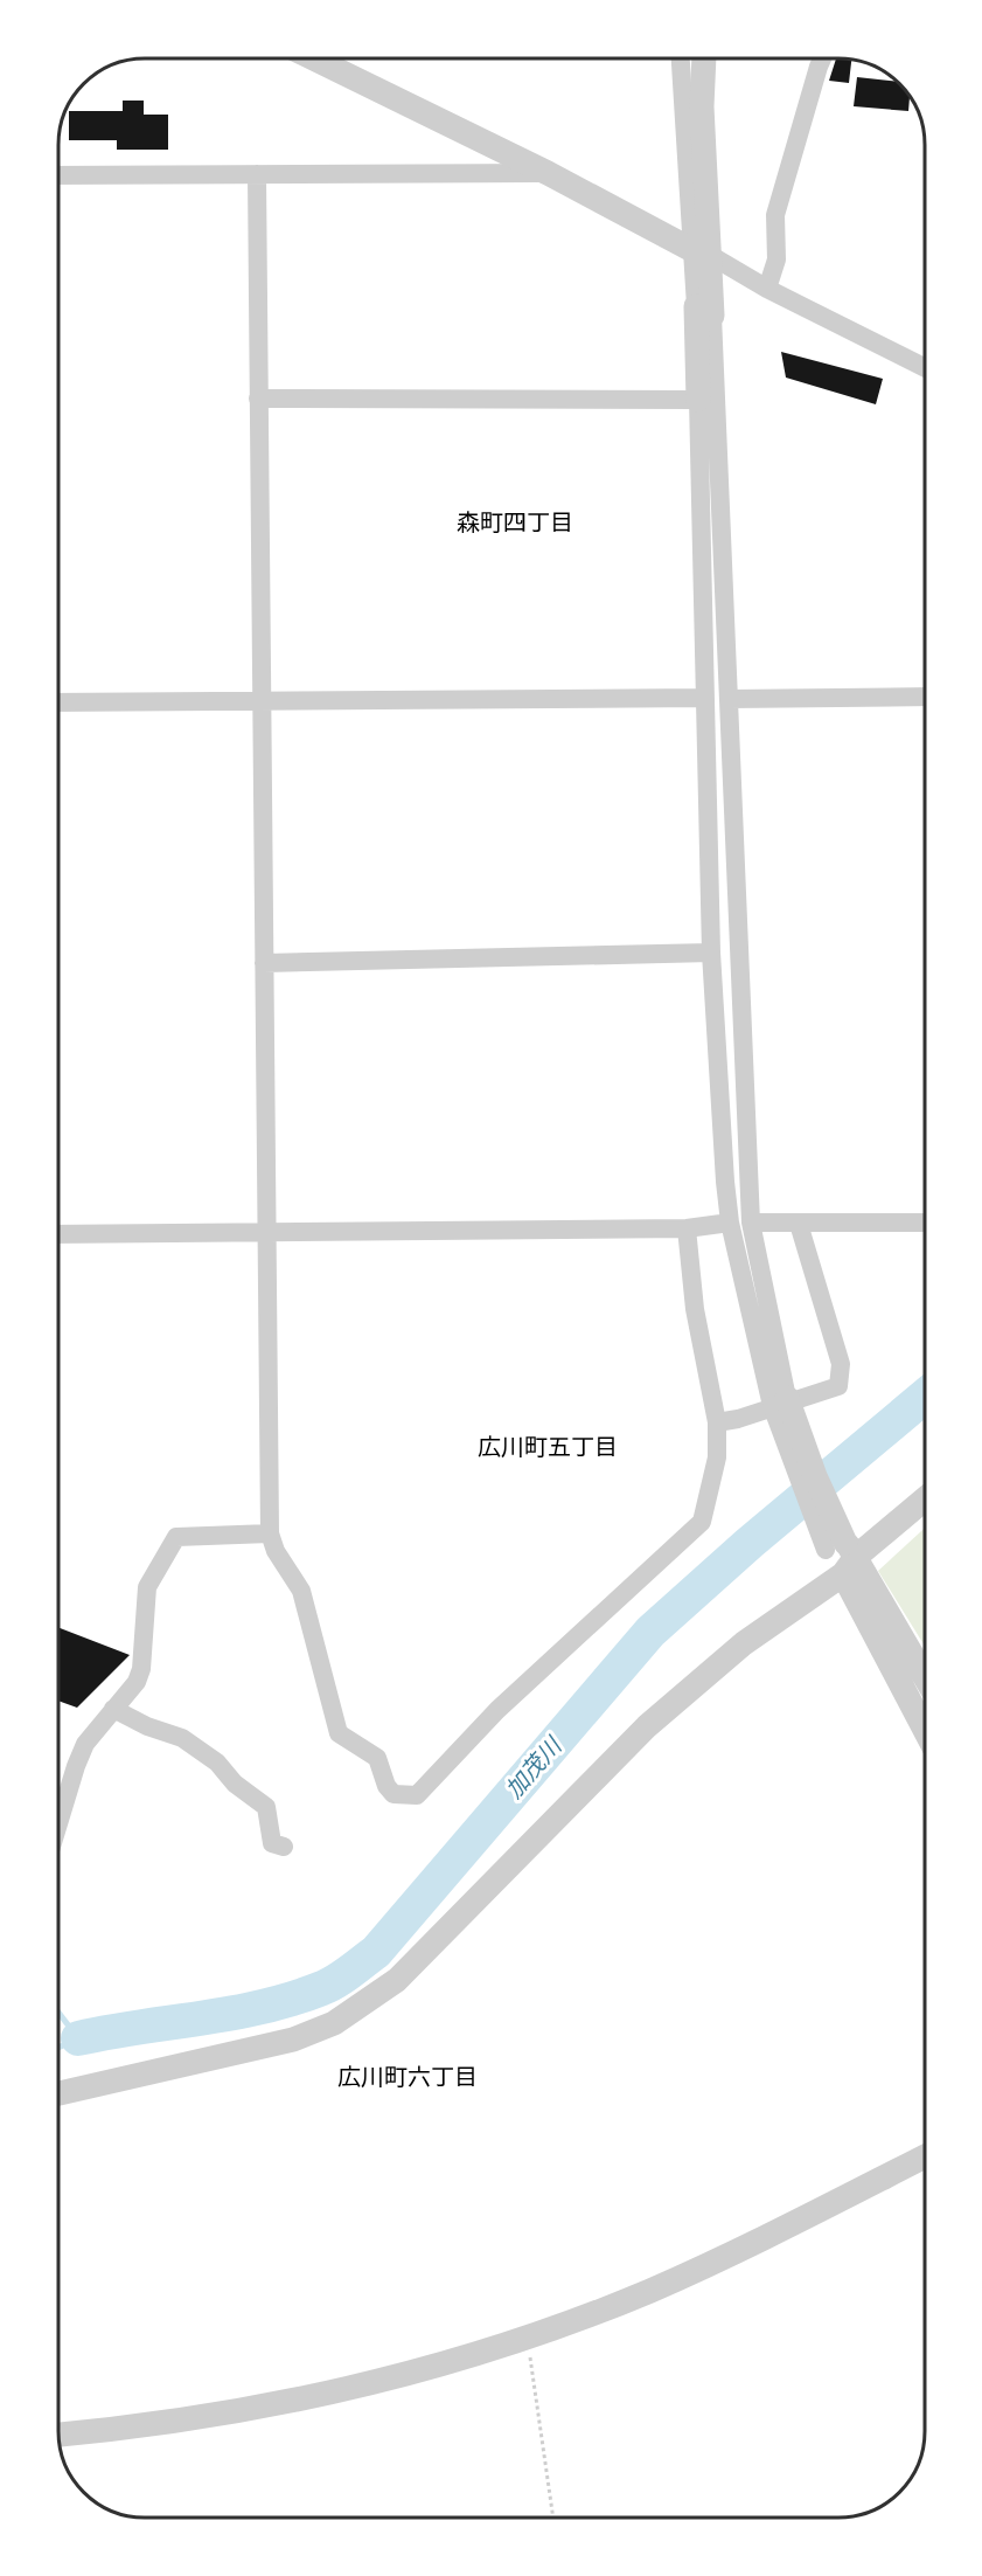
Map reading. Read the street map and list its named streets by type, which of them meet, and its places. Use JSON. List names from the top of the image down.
{
  "districts": ["森町四丁目", "広川町五丁目", "広川町六丁目"],
  "water": ["加茂川"]
}
